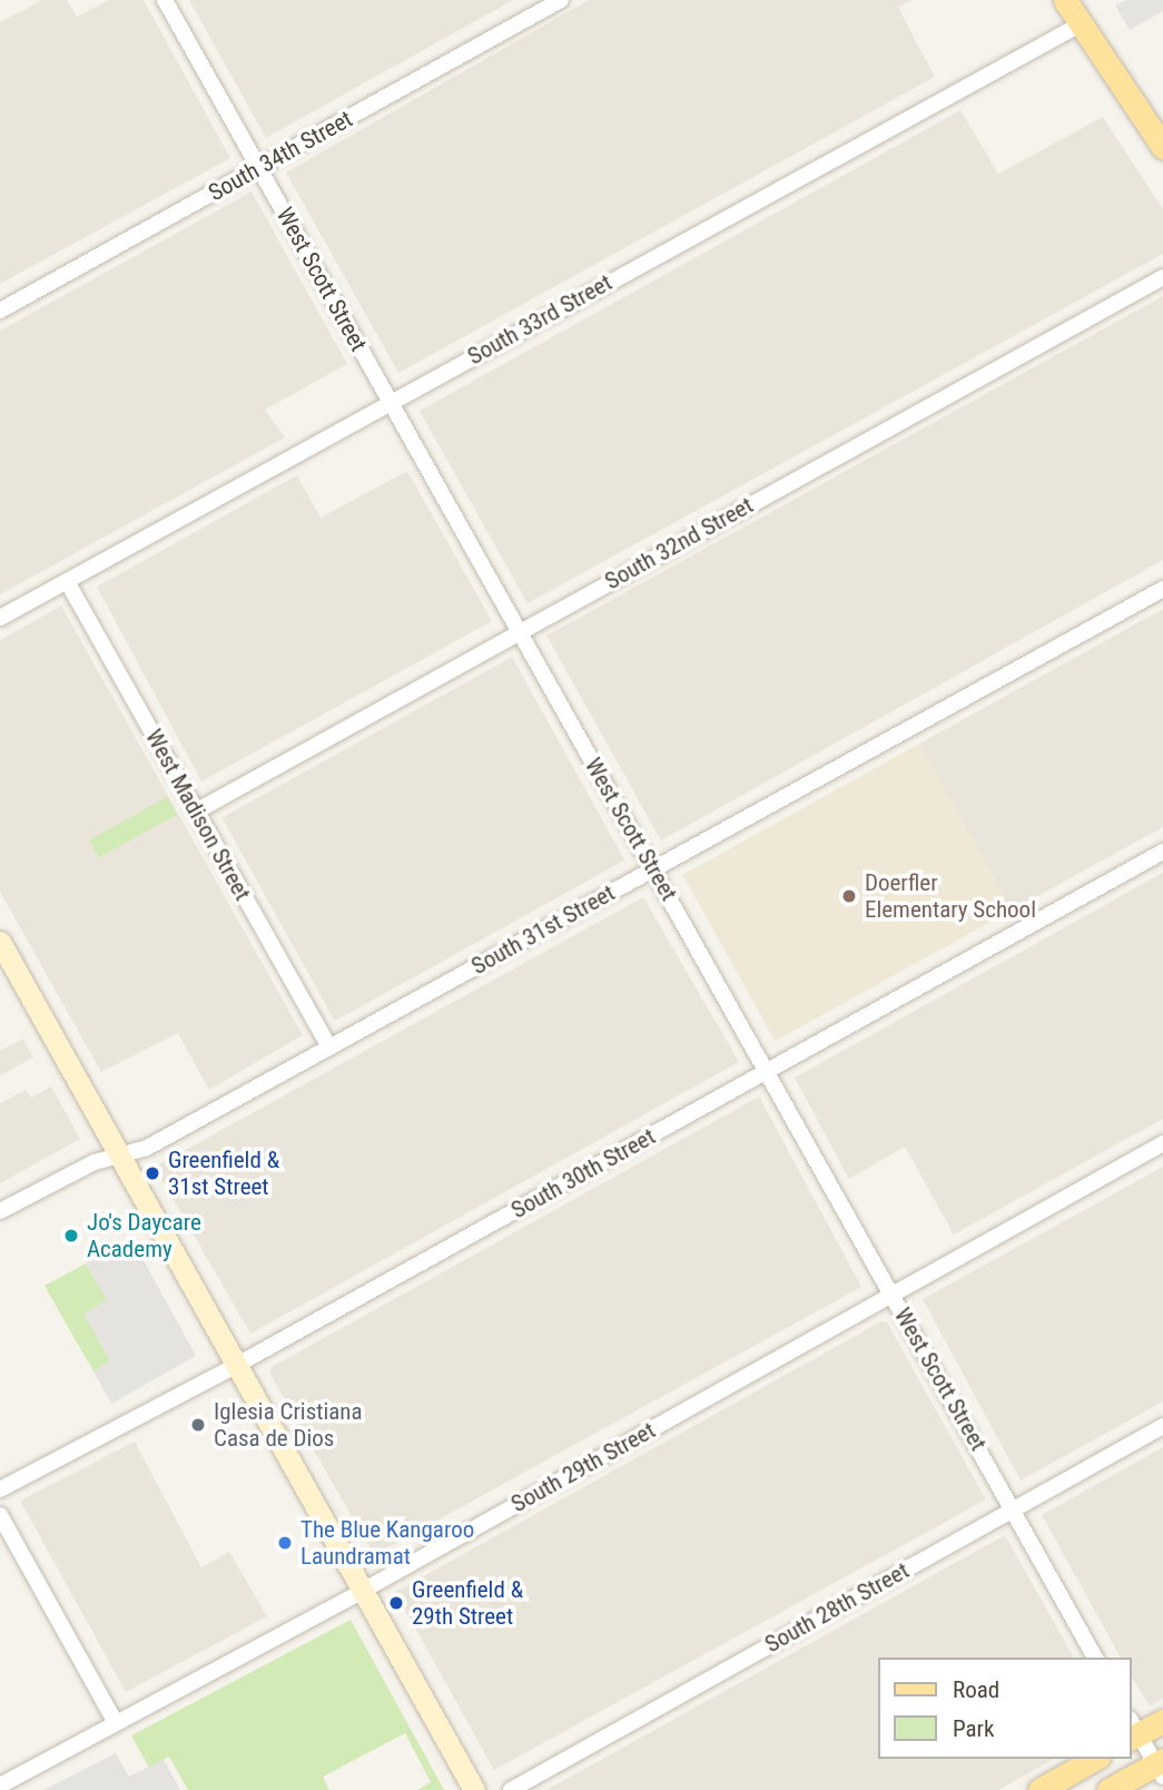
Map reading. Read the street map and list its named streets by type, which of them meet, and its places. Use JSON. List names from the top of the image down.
{
  "streets": {
    "street": [
      "South 34th Street",
      "West Scott Street",
      "South 33rd Street",
      "South 32nd Street",
      "West Madison Street",
      "South 31st Street",
      "South 30th Street",
      "South 29th Street",
      "South 28th Street"
    ]
  },
  "crossings": [
    ["South 34th Street", "West Scott Street"],
    ["West Scott Street", "South 33rd Street"],
    ["West Scott Street", "South 32nd Street"],
    ["West Scott Street", "South 31st Street"],
    ["West Scott Street", "South 30th Street"],
    ["West Scott Street", "South 29th Street"],
    ["West Scott Street", "South 28th Street"],
    ["South 33rd Street", "West Madison Street"],
    ["South 32nd Street", "West Madison Street"],
    ["West Madison Street", "South 31st Street"]
  ],
  "places": [
    "Doerfler Elementary School",
    "Greenfield & 31st Street",
    "Jo's Daycare Academy",
    "Iglesia Cristiana Casa de Dios",
    "The Blue Kangaroo Laundramat",
    "Greenfield & 29th Street"
  ],
  "legend": ["Road", "Park"]
}
